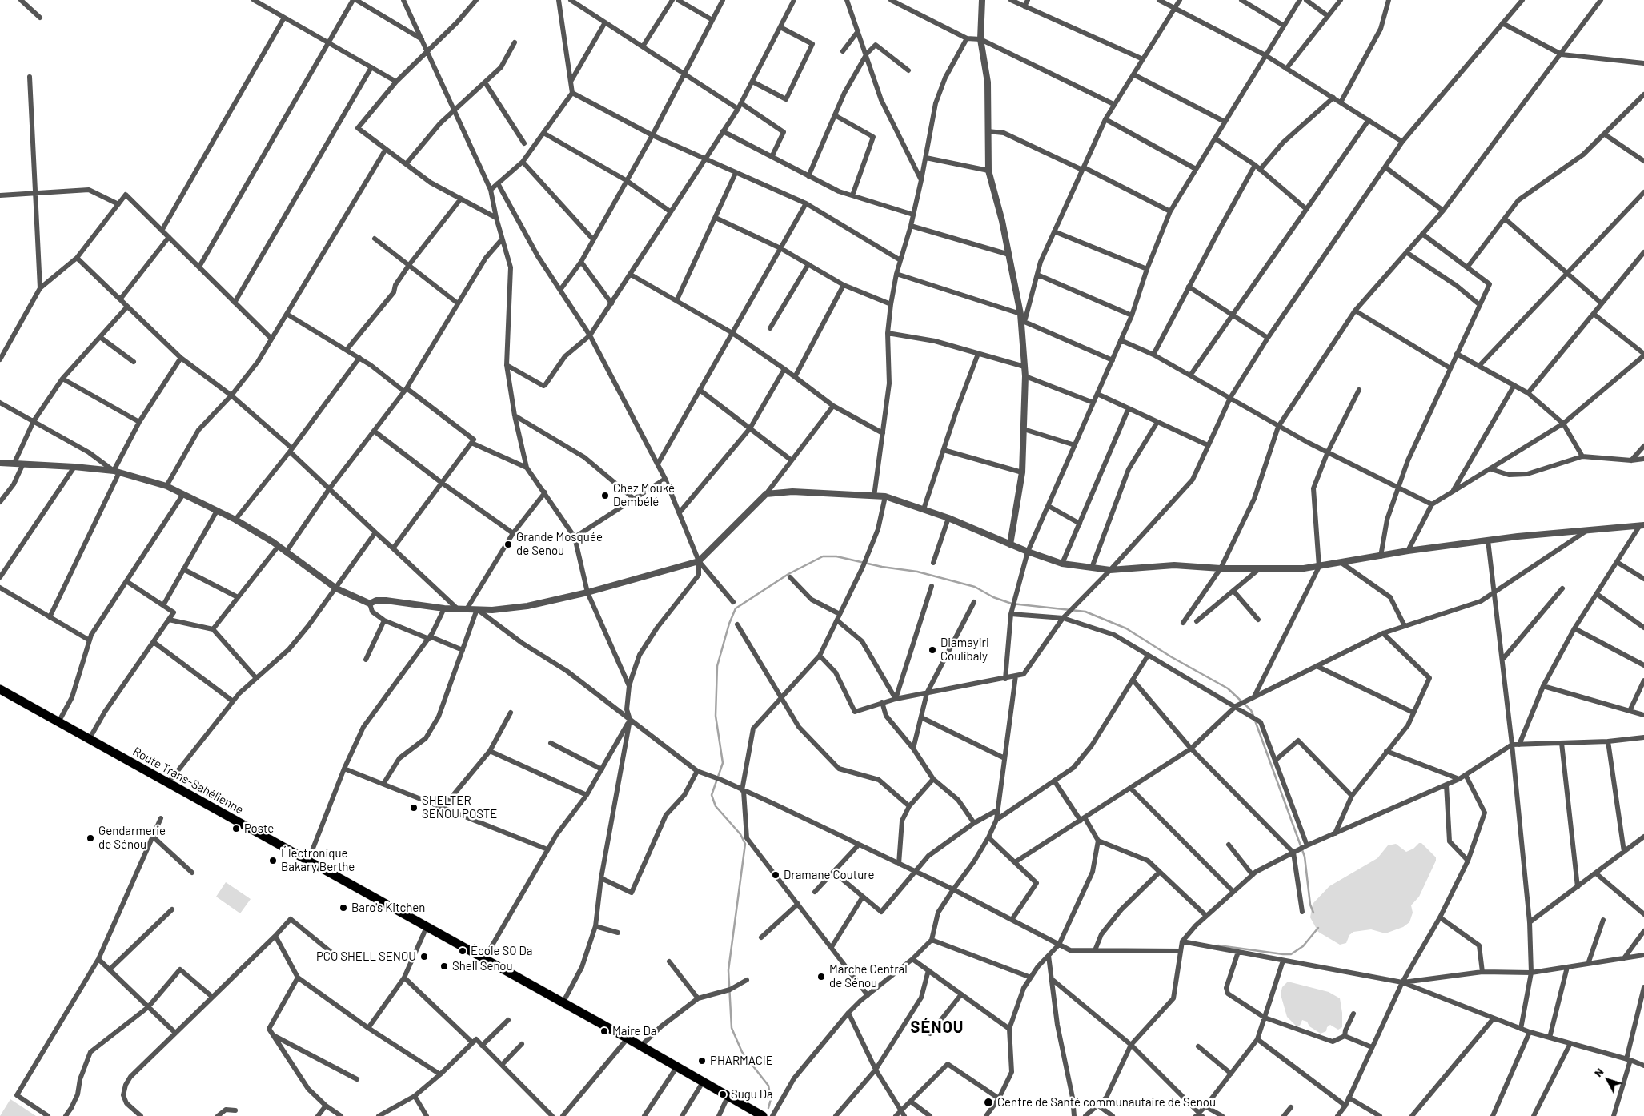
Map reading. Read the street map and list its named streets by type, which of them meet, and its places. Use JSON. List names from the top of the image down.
{
  "streets": {
    "highway": ["Route Trans-Sahélienne"]
  },
  "districts": ["SÉNOU"],
  "places": [
    "Chez Mouké Dembélé",
    "Grande Mosquée de Senou",
    "Diamayiri Coulibaly",
    "SHELTER SENOU POSTE",
    "Poste",
    "Gendarmerie de Sénou",
    "Électronique Bakary Berthe",
    "Dramane Couture",
    "Baro's Kitchen",
    "École SO Da",
    "PCO SHELL SENOU",
    "Shell Senou",
    "Marché Central de Sénou",
    "Maire Da",
    "PHARMACIE",
    "Sugu Da",
    "Centre de Santé communautaire de Senou"
  ],
  "north": "top left"
}
